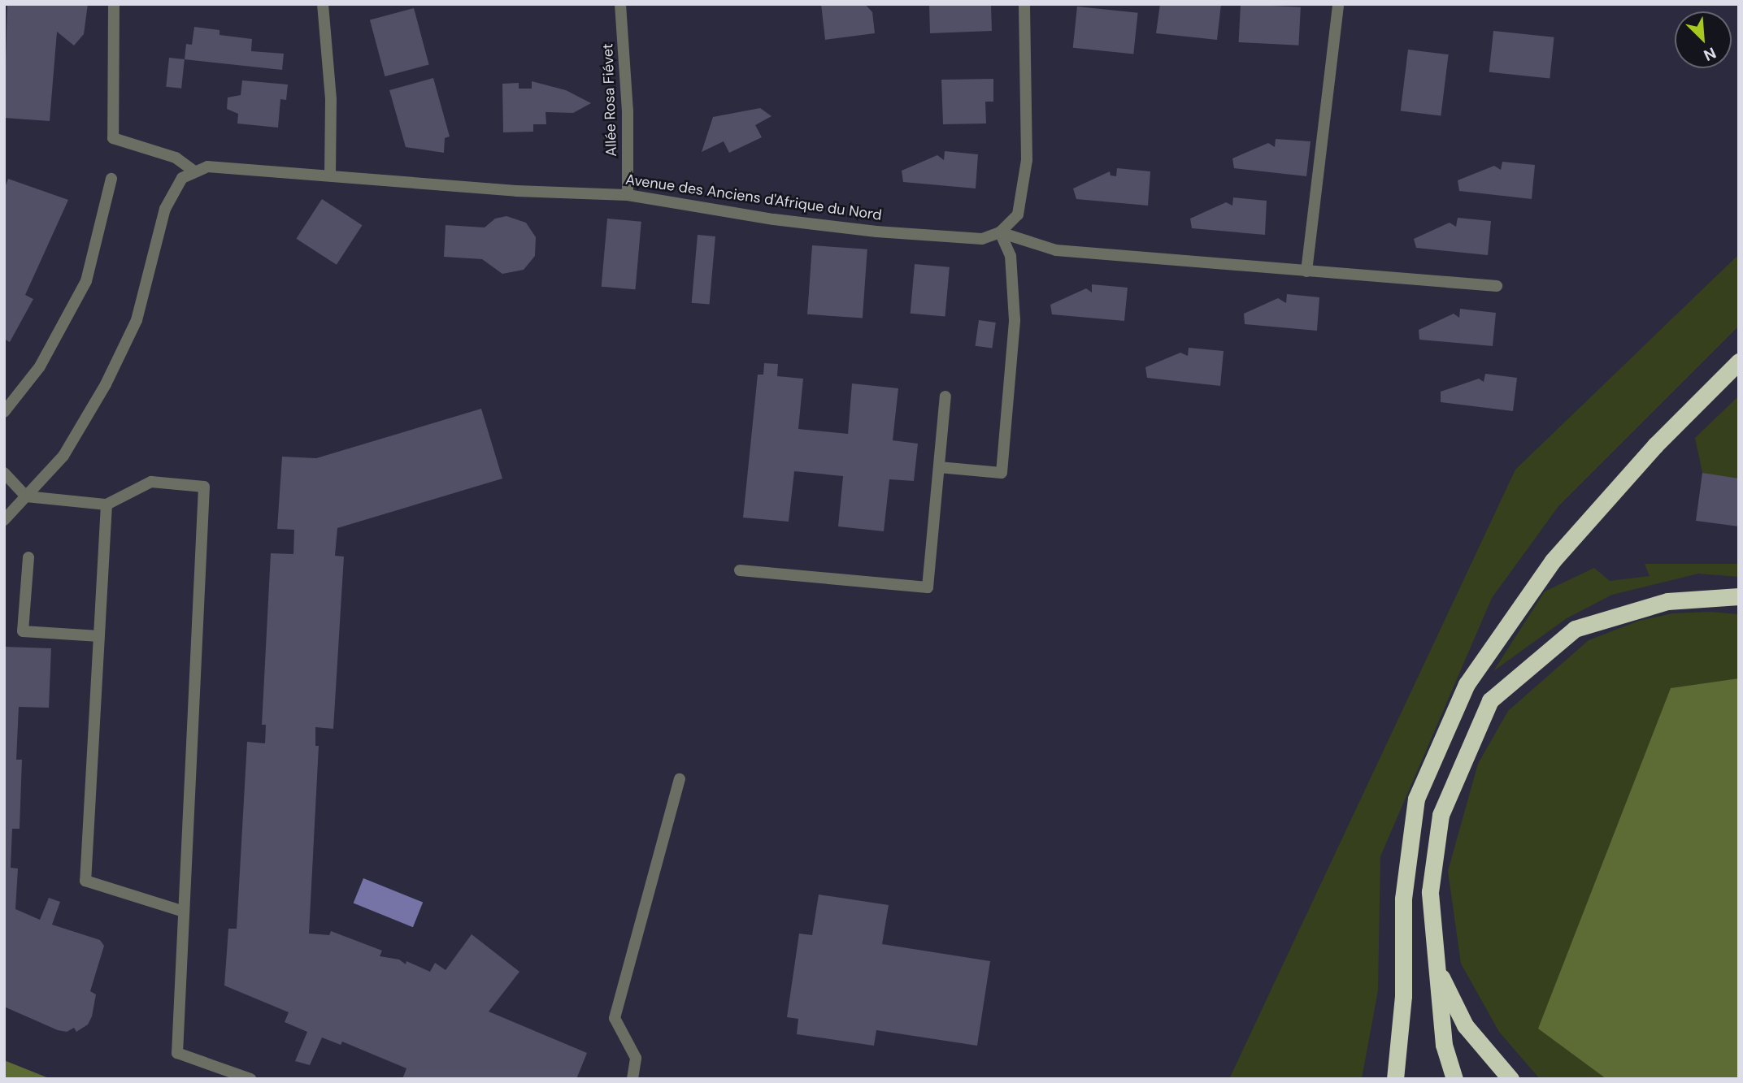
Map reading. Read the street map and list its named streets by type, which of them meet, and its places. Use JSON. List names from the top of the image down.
{
  "streets": {
    "street": ["Allée Rosa Fiévet", "Avenue des Anciens d'Afrique du Nord"]
  },
  "crossings": [
    ["Allée Rosa Fiévet", "Avenue des Anciens d'Afrique du Nord"]
  ],
  "north": "bottom right"
}
